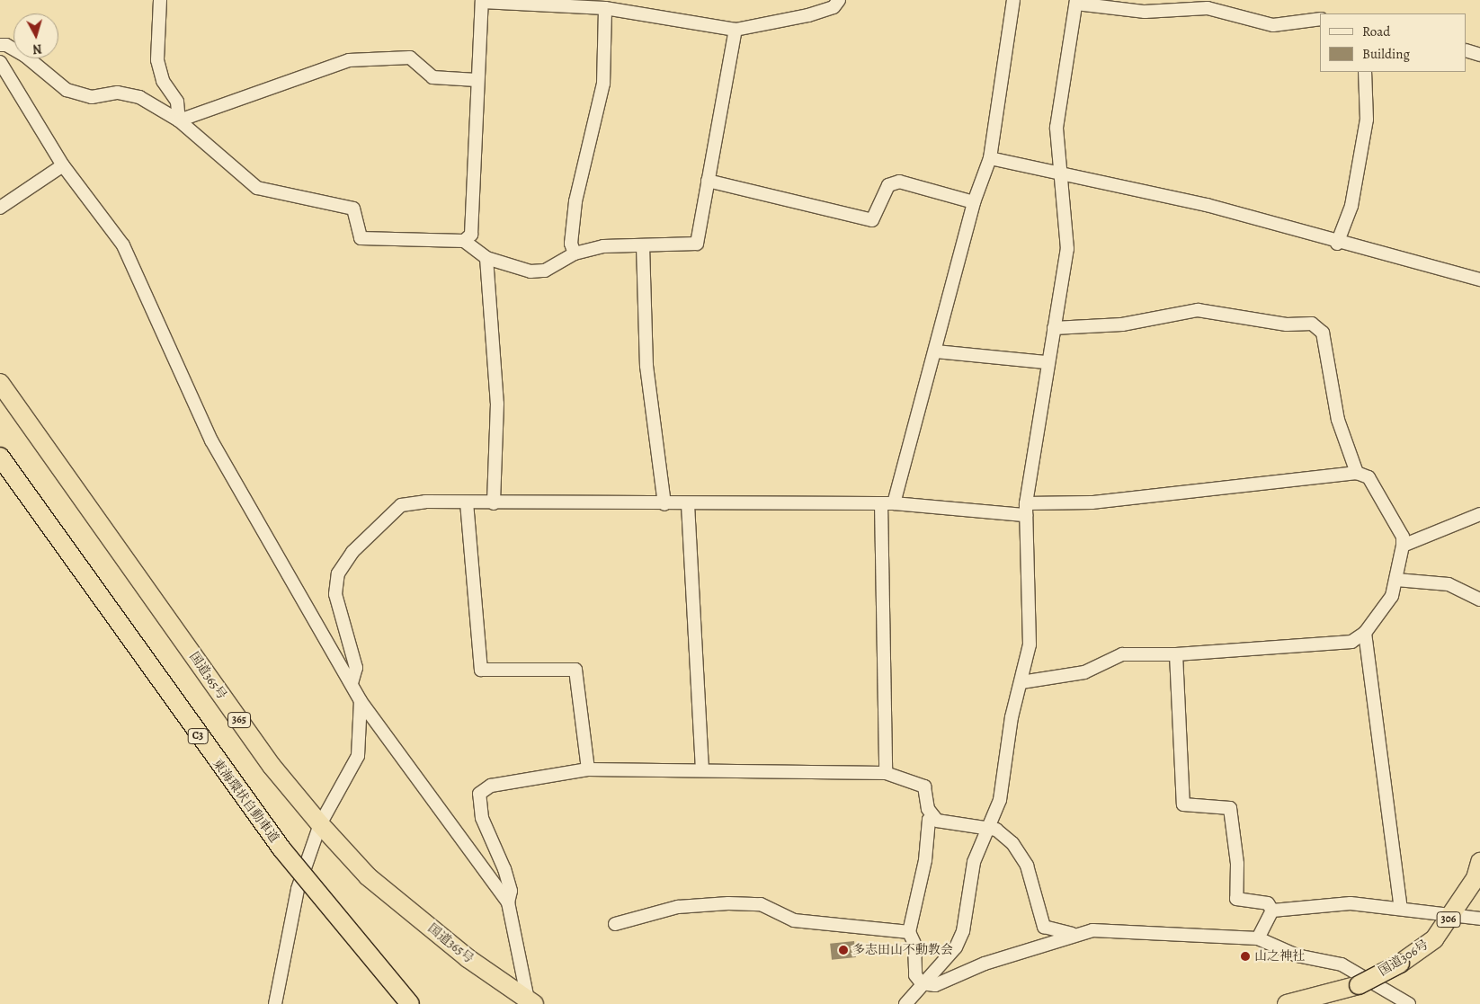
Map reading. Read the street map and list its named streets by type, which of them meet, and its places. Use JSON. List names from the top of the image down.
{
  "streets": {
    "highway": [
      "国道365号",
      "365",
      "C3",
      "東海環状自動車道",
      "306",
      "国道306号"
    ]
  },
  "places": ["多志田山不動教会", "山之神社"],
  "legend": ["Road", "Building"],
  "north": "bottom"
}
